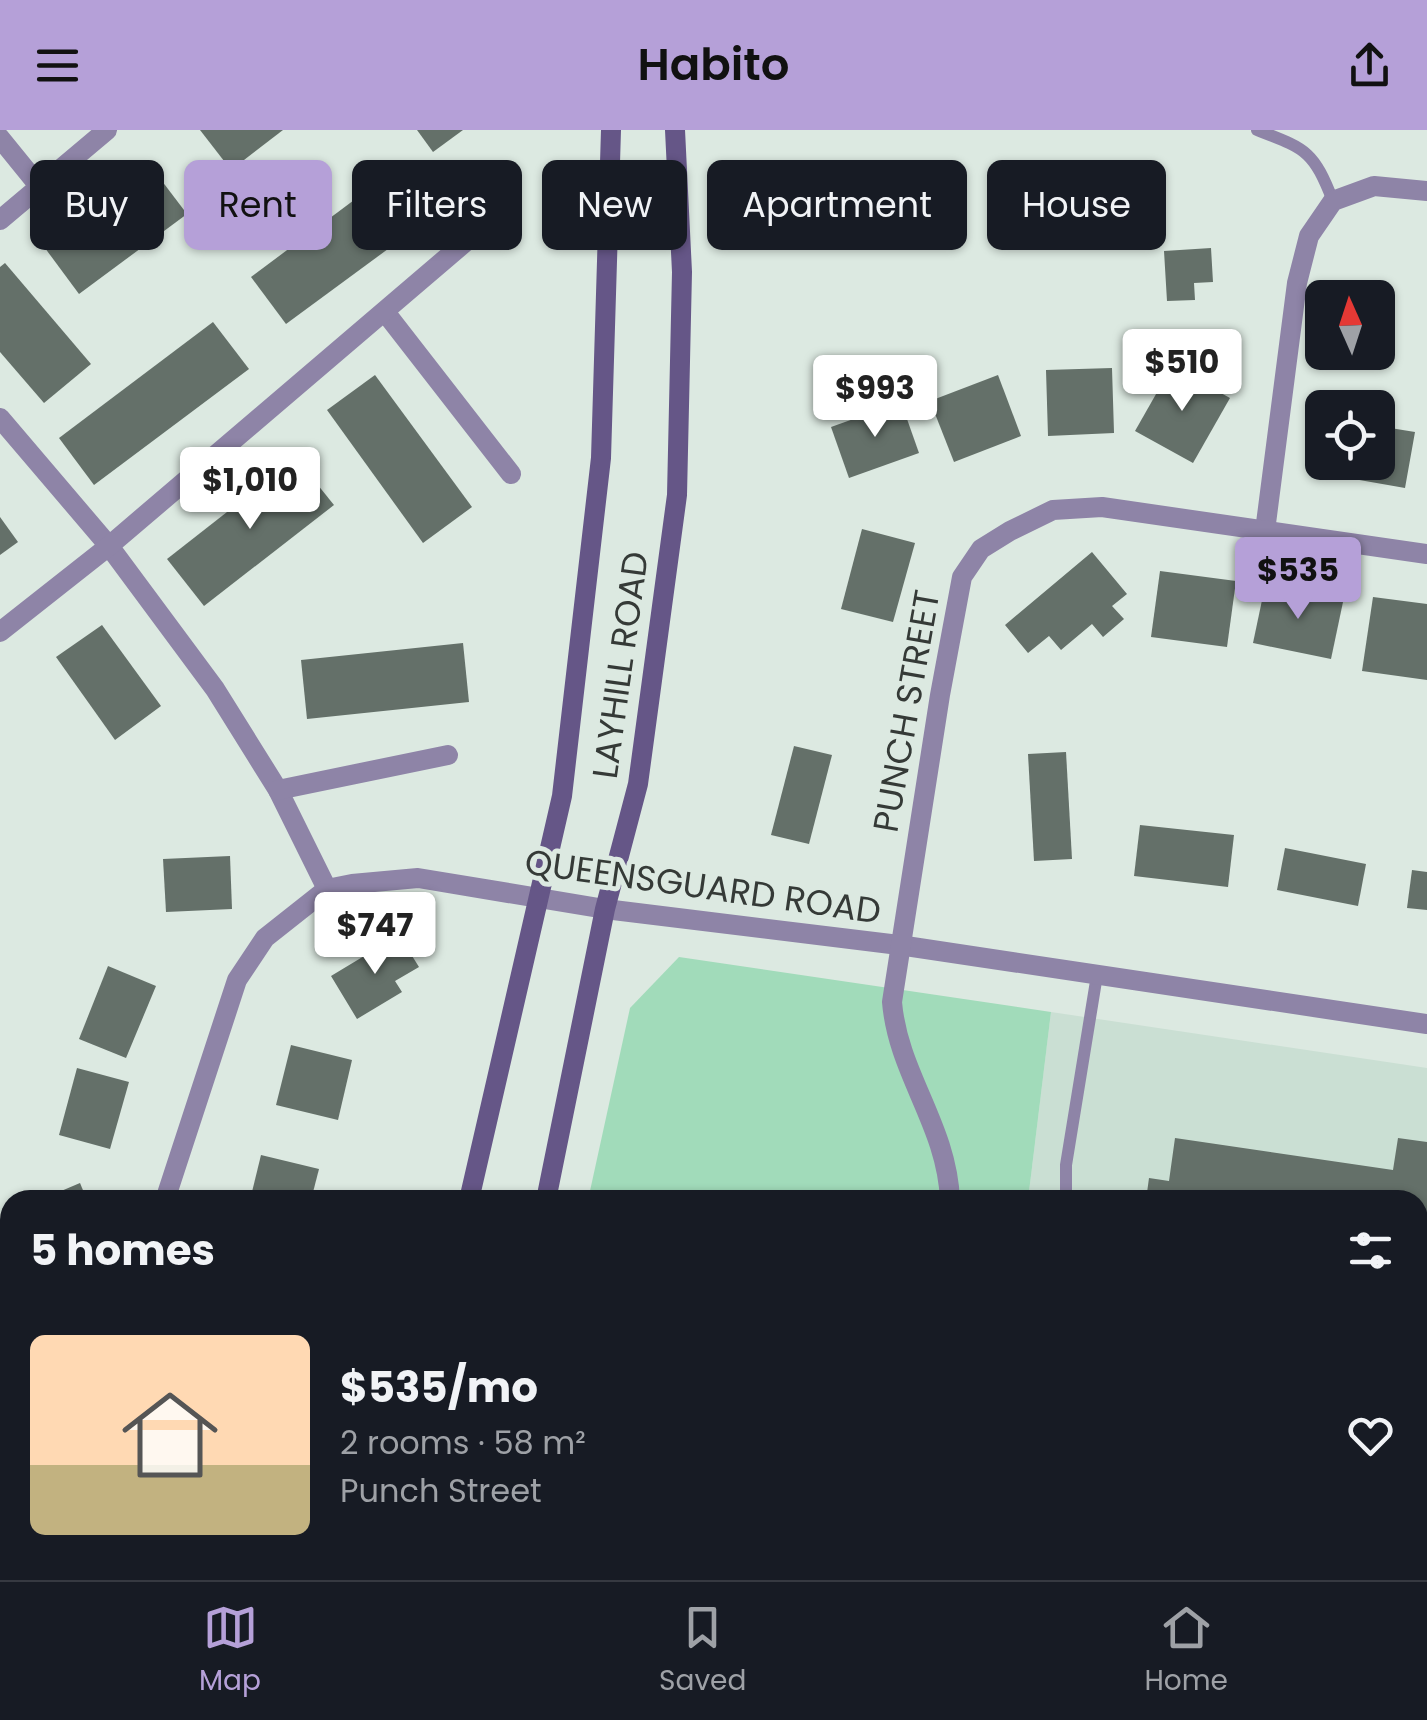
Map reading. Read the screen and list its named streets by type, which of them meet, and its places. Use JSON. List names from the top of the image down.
{
  "streets": {
    "main road": ["LAYHILL ROAD"],
    "street": ["PUNCH STREET", "QUEENSGUARD ROAD"]
  },
  "crossings": [
    ["LAYHILL ROAD", "QUEENSGUARD ROAD"],
    ["PUNCH STREET", "QUEENSGUARD ROAD"]
  ],
  "north": "top",
  "page": {
    "header": "Habito",
    "chip": [
      "Buy",
      "Rent",
      "Filters",
      "New",
      "Apartment",
      "House"
    ],
    "price": [
      "$510",
      "$993",
      "$1,010",
      "$535",
      "$747"
    ],
    "heading": "5 homes",
    "list": [
      {
        "name": "$535/mo",
        "note": "2 rooms · 58 m² · Punch Street"
      }
    ],
    "tabs": ["Map", "Saved", "Home"]
  }
}
